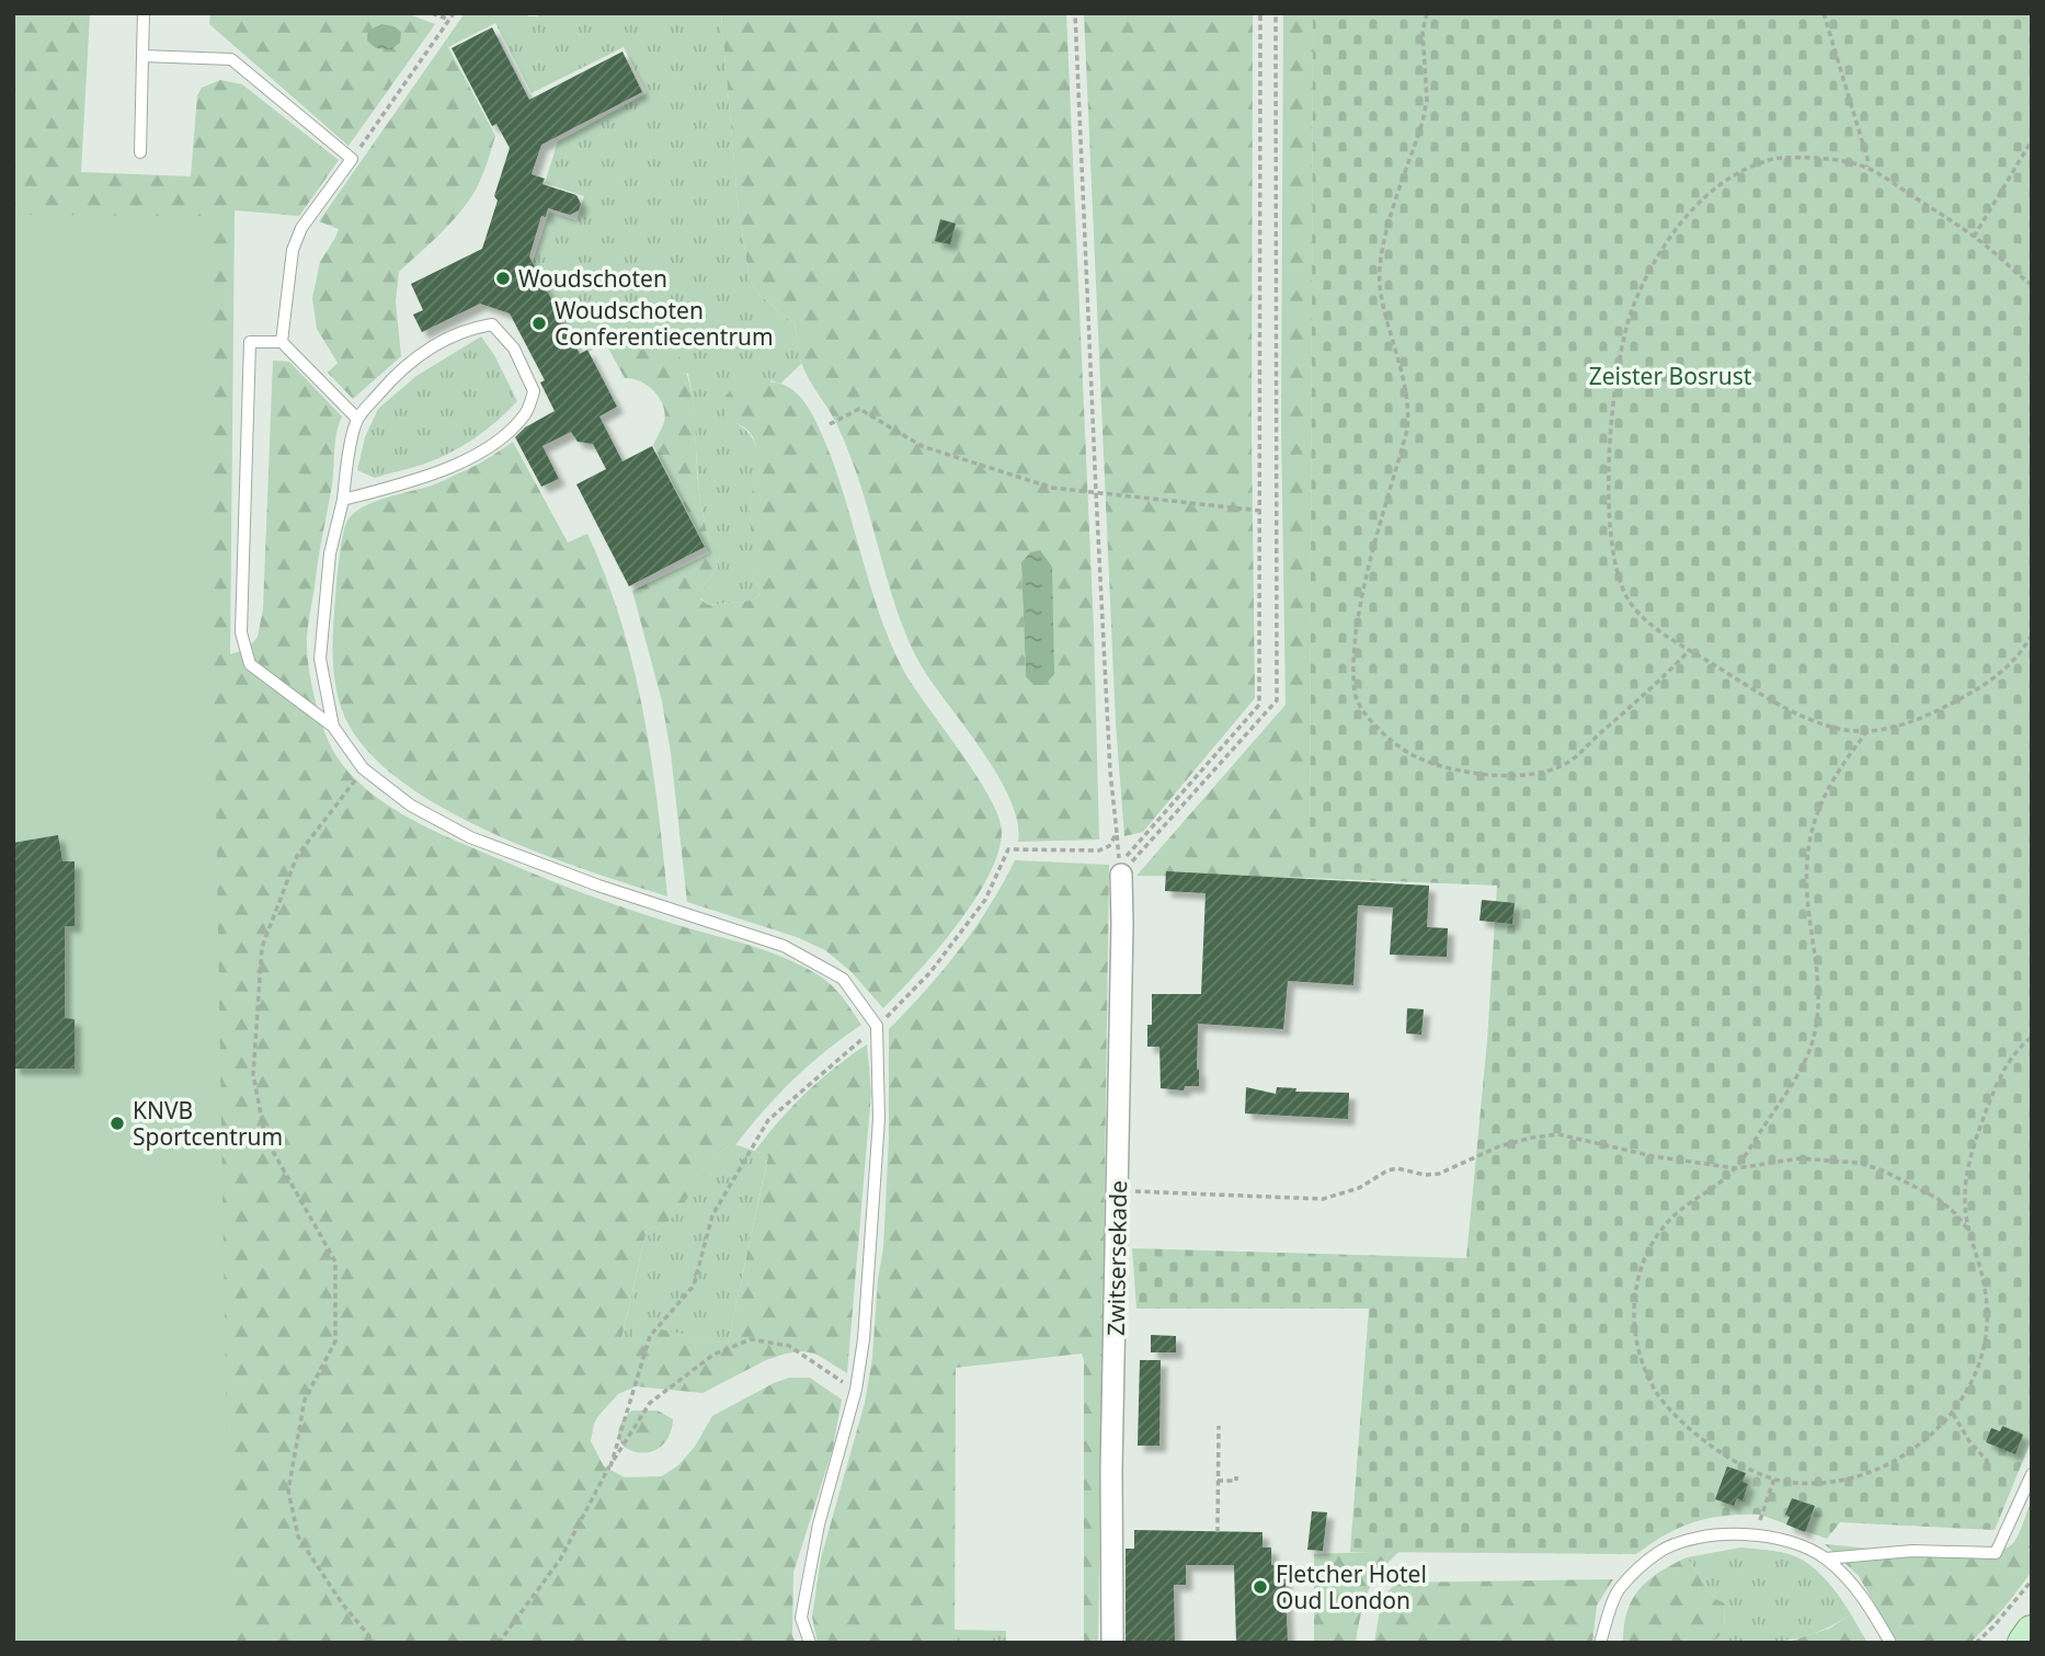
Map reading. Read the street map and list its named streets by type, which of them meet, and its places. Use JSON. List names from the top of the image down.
{
  "streets": {
    "street": ["Zwitsersekade"]
  },
  "parks": ["Zeister Bosrust"],
  "places": [
    "Woudschoten",
    "Woudschoten Conferentiecentrum",
    "KNVB Sportcentrum",
    "Fletcher Hotel Oud London"
  ]
}
